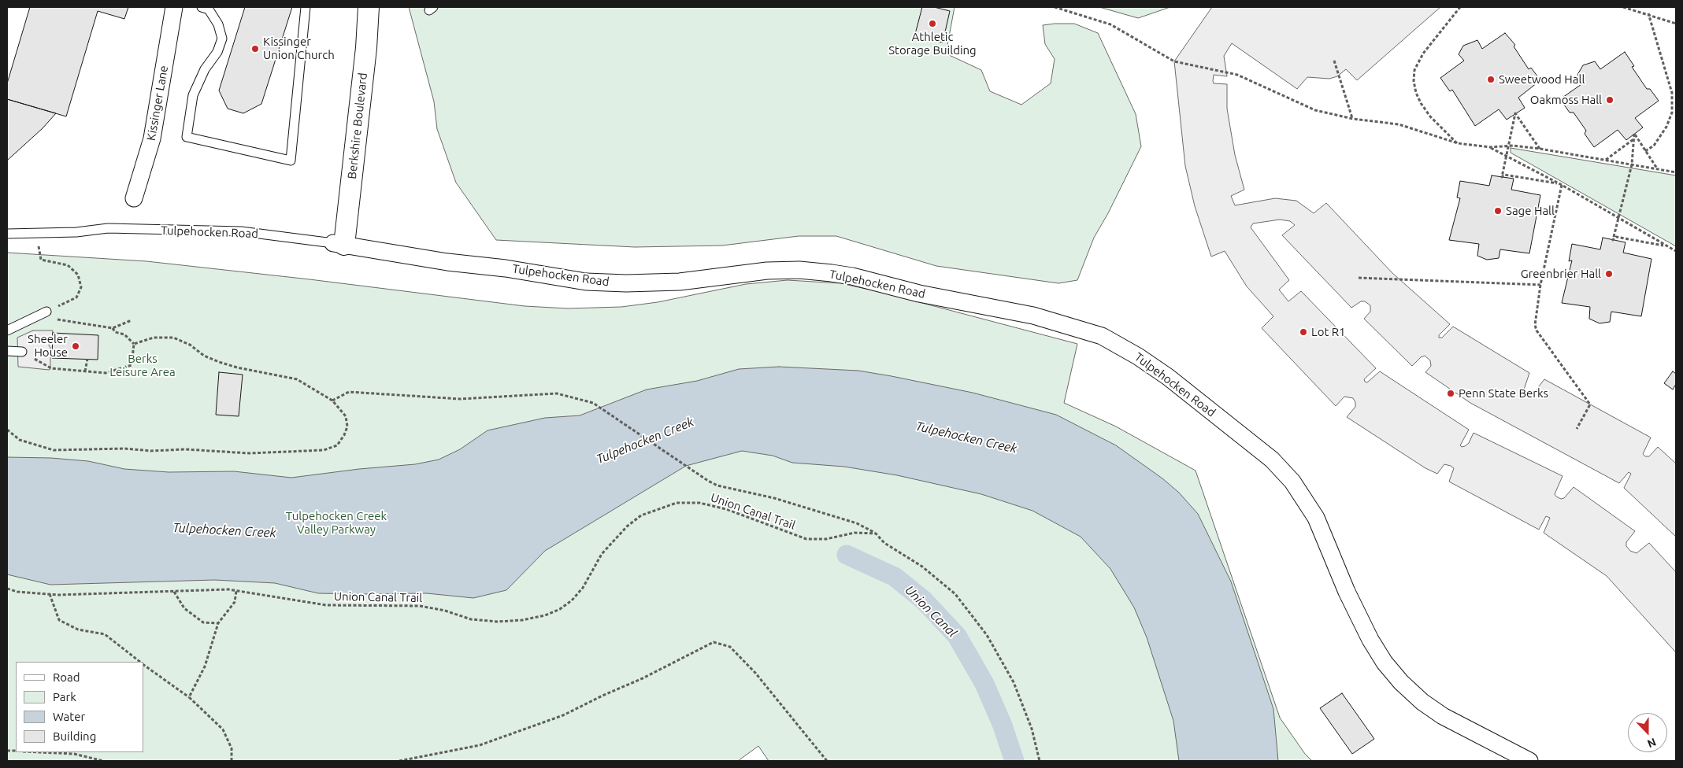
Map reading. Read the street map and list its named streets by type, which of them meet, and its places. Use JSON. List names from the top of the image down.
{
  "streets": {
    "street": ["Kissinger Lane", "Berkshire Boulevard", "Tulpehocken Road"],
    "path": ["Union Canal Trail"]
  },
  "crossings": [
    ["Berkshire Boulevard", "Tulpehocken Road"]
  ],
  "water": ["Tulpehocken Creek", "Union Canal"],
  "parks": ["Berks Leisure Area", "Tulpehocken Creek Valley Parkway"],
  "places": [
    "Athletic Storage Building",
    "Kissinger Union Church",
    "Sweetwood Hall",
    "Oakmoss Hall",
    "Sage Hall",
    "Greenbrier Hall",
    "Lot R1",
    "Sheeler House",
    "Penn State Berks"
  ],
  "legend": [
    "Road",
    "Park",
    "Water",
    "Building"
  ],
  "north": "bottom"
}
